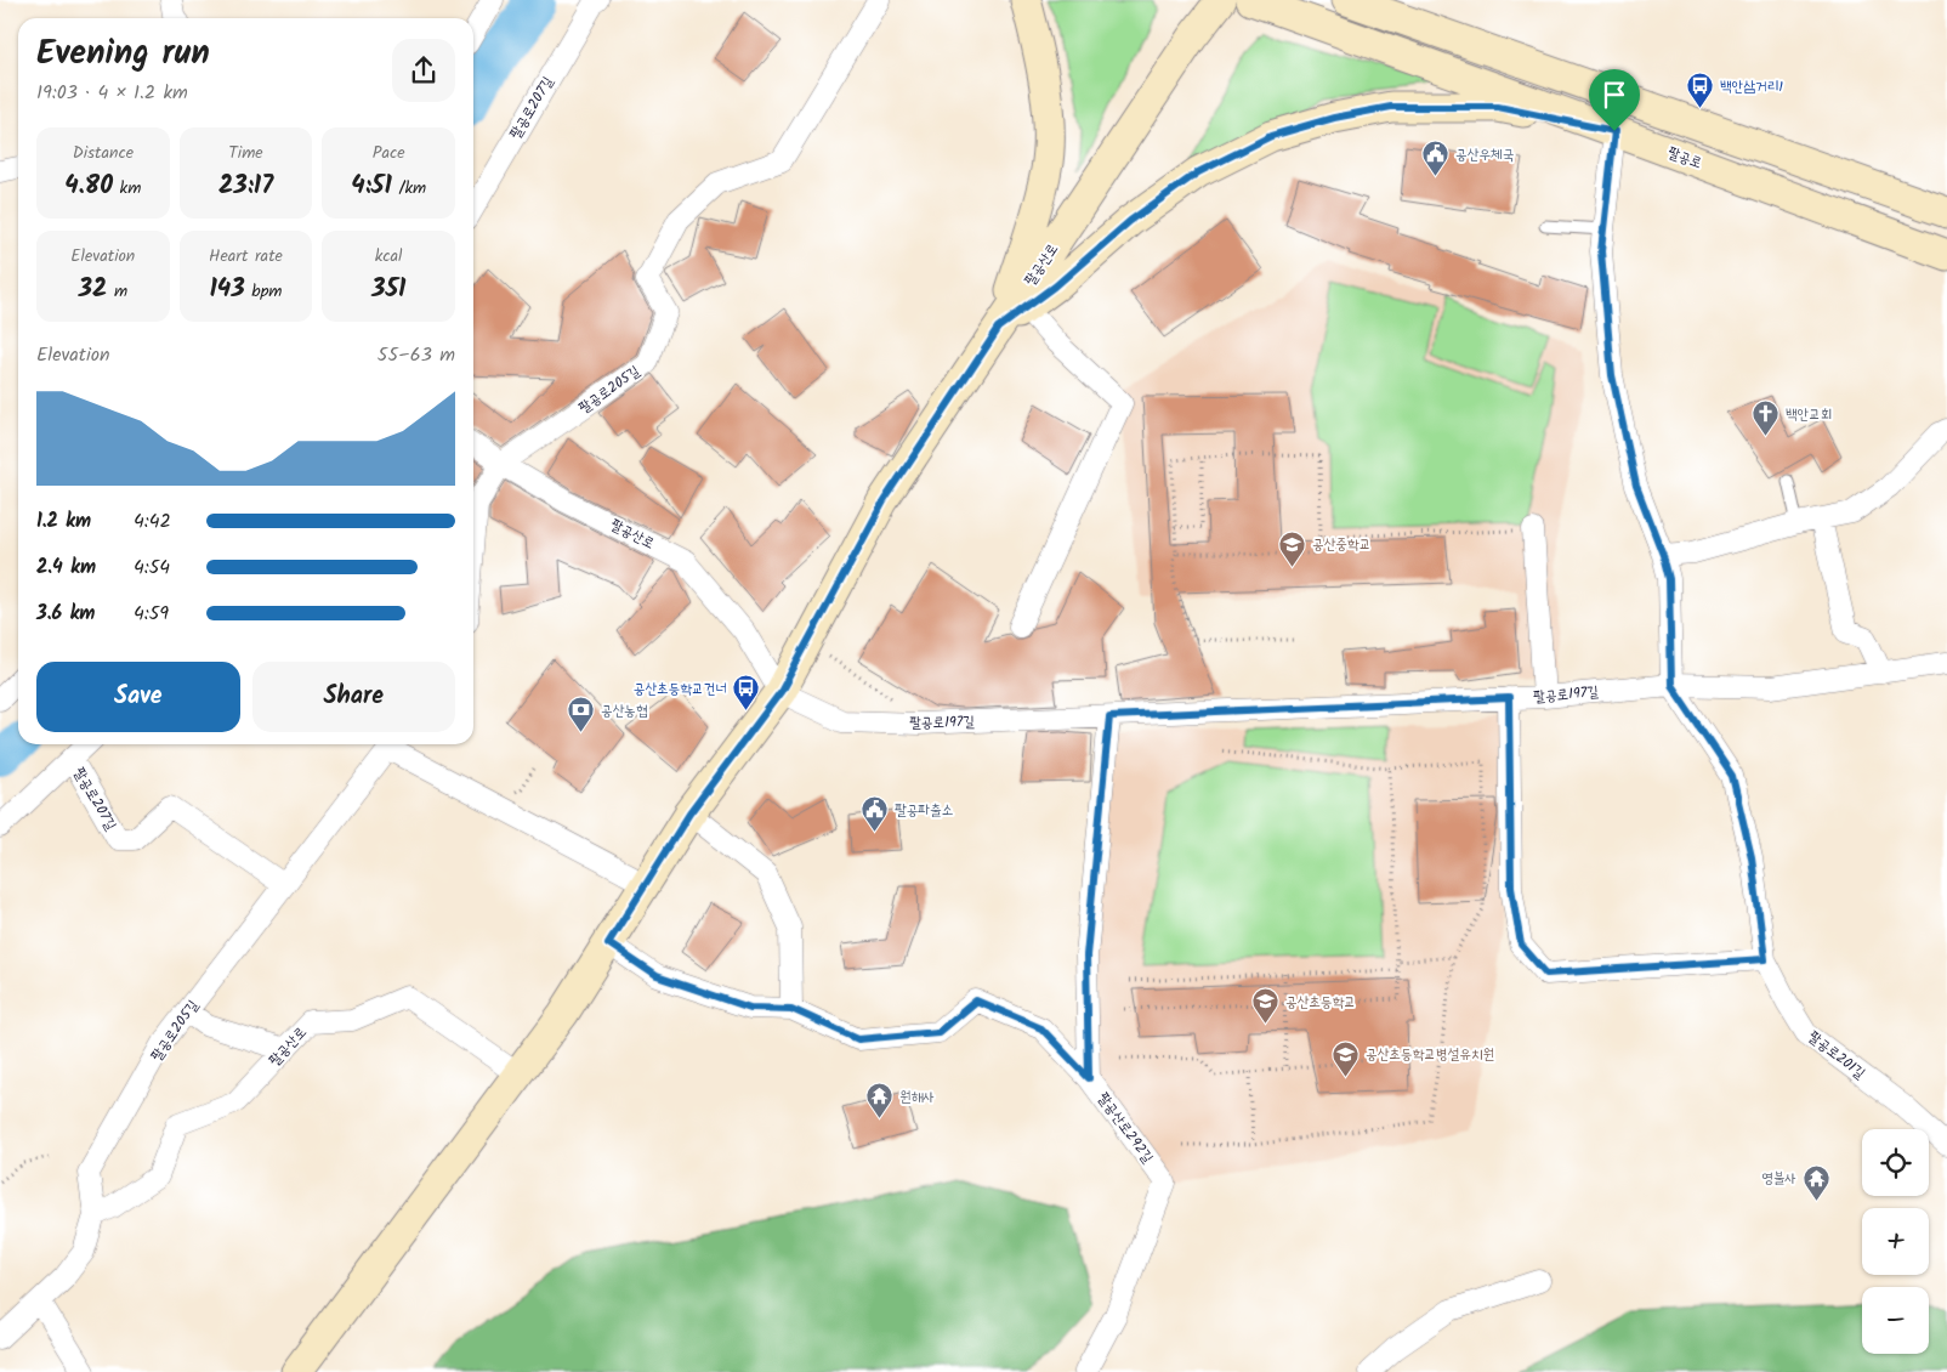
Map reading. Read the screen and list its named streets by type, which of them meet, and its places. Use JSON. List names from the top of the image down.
{
  "streets": {
    "main road": ["팔공로", "팔공산로"],
    "street": [
      "팔공로207길",
      "팔공로205길",
      "팔공로197길",
      "팔공로201길",
      "팔공산로292길"
    ]
  },
  "crossings": [
    ["팔공로207길", "팔공로205길"],
    ["팔공산로", "팔공로205길"],
    ["팔공산로", "팔공로197길"],
    ["팔공산로", "팔공산로292길"],
    ["팔공로197길", "팔공로201길"]
  ],
  "places": {
    "bus stop": ["백안삼거리1", "공산초등학교건너"],
    "public building": ["공산우체국", "팔공파출소"],
    "church": ["백안교회"],
    "school or university": ["공산중학교", "공산초등학교", "공산초등학교병설유치원"],
    "bank": ["공산농협"],
    "temple": ["원해사", "영불사"]
  },
  "page": {
    "heading": ["Evening run", "19:03 · 4 × 1.2 km"],
    "stats": [
      ["Distance", "4.80 km"],
      ["Time", "23:17"],
      ["Pace", "4:51 /km"],
      ["Elevation", "32 m"],
      ["Heart rate", "143 bpm"],
      ["kcal", "351"]
    ],
    "chart": ["Elevation", "55–63 m"],
    "list": [
      {
        "name": "1.2 km",
        "note": "4:42"
      },
      {
        "name": "2.4 km",
        "note": "4:54"
      },
      {
        "name": "3.6 km",
        "note": "4:59"
      }
    ],
    "buttons": ["Save", "Share"],
    "map_buttons": ["+", "−"]
  }
}
